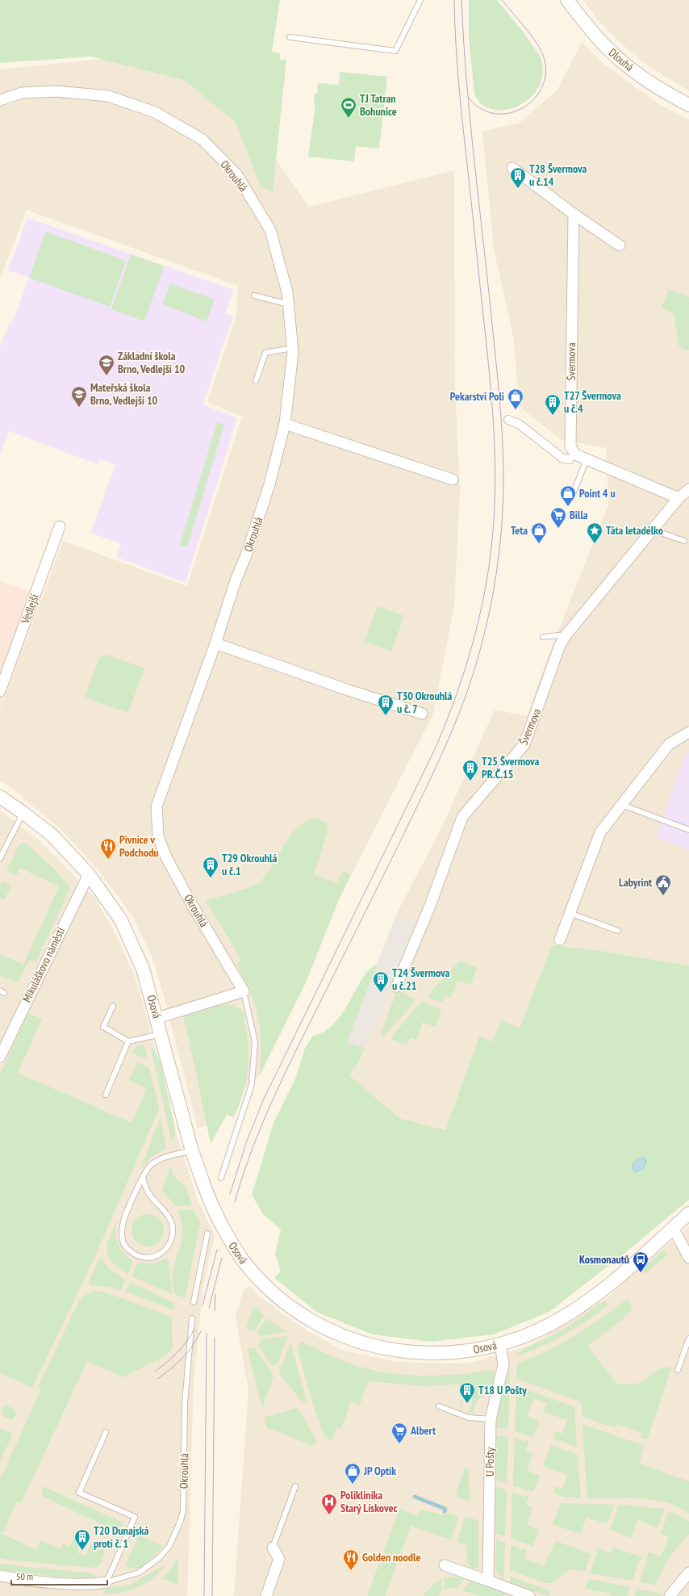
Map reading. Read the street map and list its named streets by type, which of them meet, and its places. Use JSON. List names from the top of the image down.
{
  "streets": {
    "street": [
      "Dlouhá",
      "Okrouhlá",
      "Švermova",
      "Vedlejší",
      "Mikuláškovo náměstí",
      "Osová",
      "U Pošty"
    ]
  },
  "crossings": [
    ["Mikuláškovo náměstí", "Osová"],
    ["Osová", "U Pošty"]
  ],
  "places": {
    "sports": ["TJ Tatran Bohunice"],
    "building": [
      "T28 Švermova u č.14",
      "T27 Švermova u č.4",
      "T30 Okrouhlá u č. 7",
      "T25 Švermova PR.Č.15",
      "T29 Okrouhlá u č.1",
      "T24 Švermova u č.21",
      "T18 U Pošty",
      "T20 Dunajská proti č. 1"
    ],
    "school or university": ["Základní škola Brno, Vedlejší 10", "Mateřská škola Brno, Vedlejší 10"],
    "shop": [
      "Pekarstvi Poli",
      "Point 4 u",
      "Teta",
      "JP Optik"
    ],
    "supermarket": ["Billa", "Albert"],
    "place": ["Táta letadélko"],
    "restaurant": ["Pivnice v Podchodu", "Golden noodle"],
    "public building": ["Labyrint"],
    "bus stop": ["Kosmonautů"],
    "hospital": ["Poliklinika Starý Lískovec"]
  },
  "scale_bar": "50 m"
}
